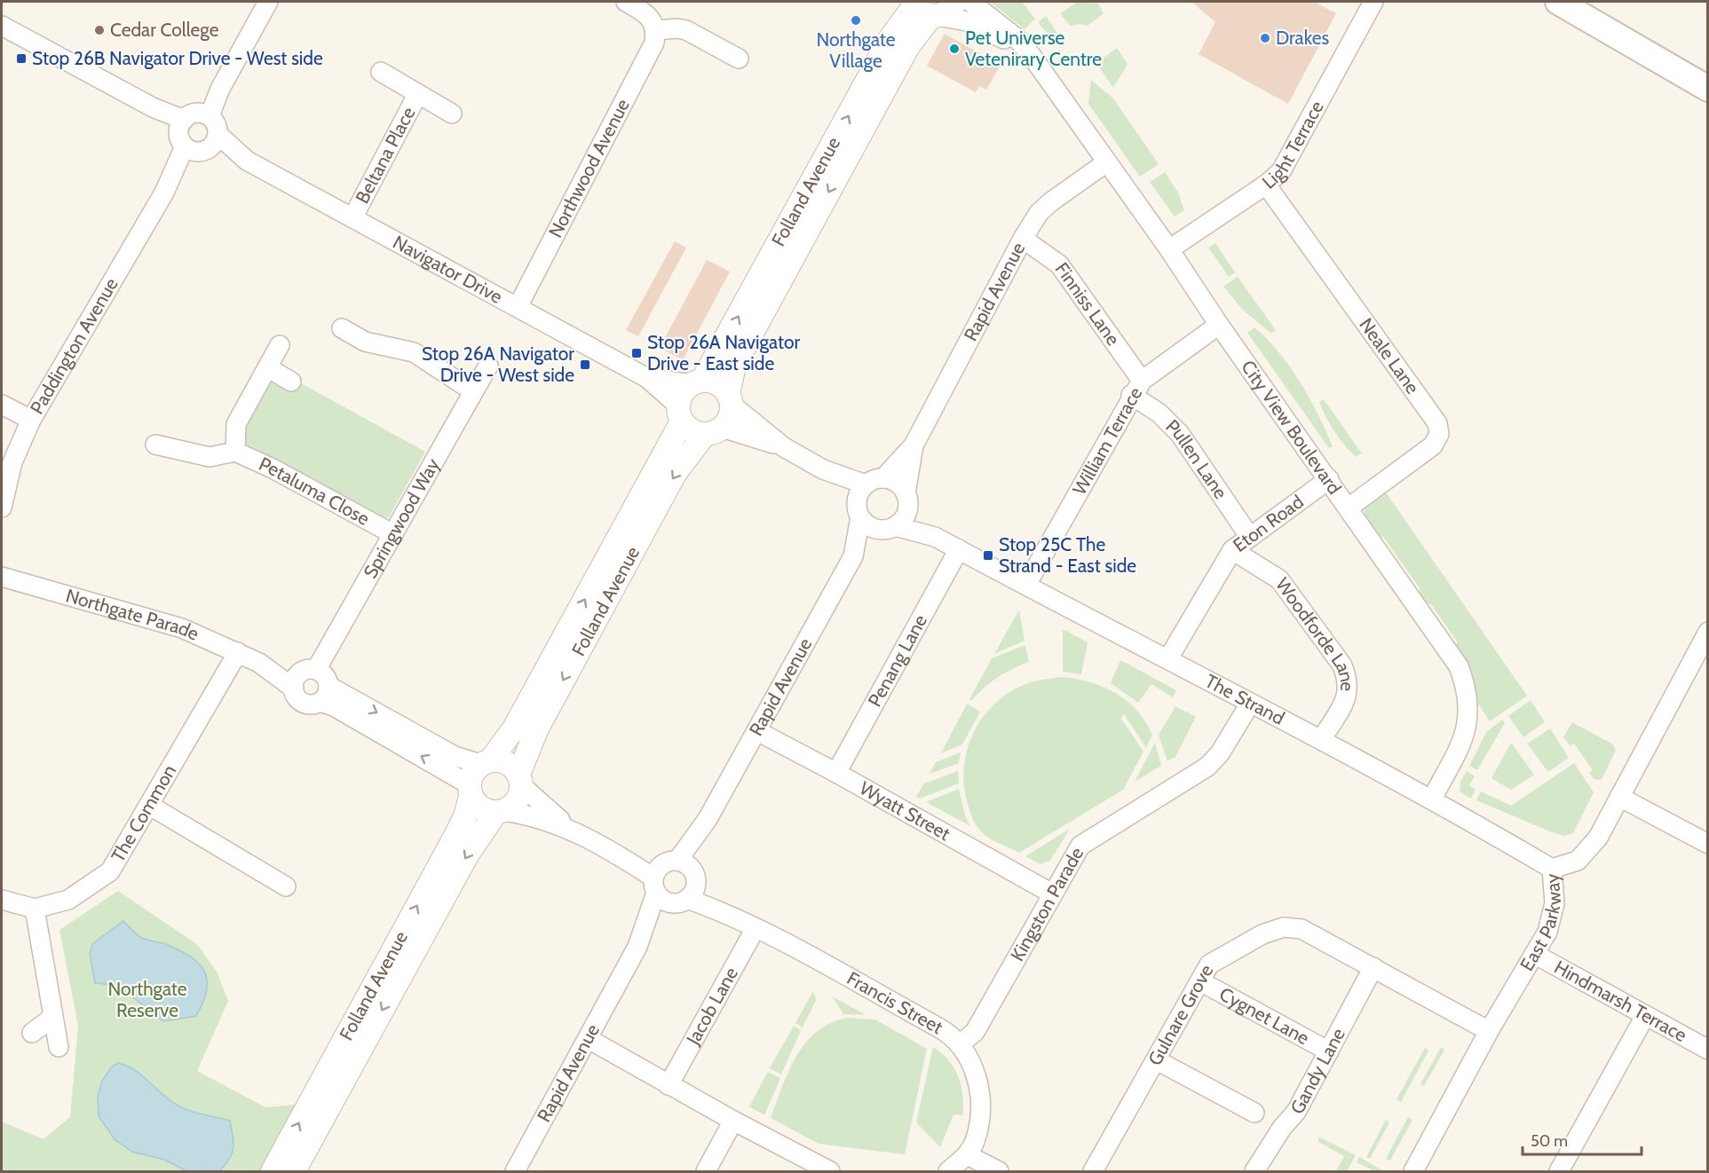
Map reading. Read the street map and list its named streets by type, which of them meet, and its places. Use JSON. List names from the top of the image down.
{
  "streets": {
    "street": [
      "Light Terrace",
      "Beltana Place",
      "Northwood Avenue",
      "Folland Avenue",
      "Navigator Drive",
      "Rapid Avenue",
      "Finniss Lane",
      "Paddington Avenue",
      "Neale Lane",
      "City View Boulevard",
      "William Terrace",
      "Pullen Lane",
      "Petaluma Close",
      "Springwood Way",
      "Eton Road",
      "Northgate Parade",
      "Woodforde Lane",
      "Penang Lane",
      "The Strand",
      "Wyatt Street",
      "The Common",
      "Kingston Parade",
      "East Parkway",
      "Hindmarsh Terrace",
      "Francis Street",
      "Jacob Lane",
      "Gulnare Grove",
      "Cygnet Lane",
      "Gandy Lane"
    ]
  },
  "crossings": [
    ["Light Terrace", "Neale Lane"],
    ["Light Terrace", "City View Boulevard"],
    ["Beltana Place", "Navigator Drive"],
    ["Northwood Avenue", "Navigator Drive"],
    ["Folland Avenue", "Navigator Drive"],
    ["Folland Avenue", "City View Boulevard"],
    ["Folland Avenue", "Francis Street"],
    ["Navigator Drive", "Paddington Avenue"],
    ["Rapid Avenue", "Finniss Lane"],
    ["Rapid Avenue", "City View Boulevard"],
    ["Rapid Avenue", "The Strand"],
    ["Rapid Avenue", "Wyatt Street"],
    ["Rapid Avenue", "Francis Street"],
    ["Finniss Lane", "William Terrace"],
    ["Finniss Lane", "Pullen Lane"],
    ["Neale Lane", "City View Boulevard"],
    ["City View Boulevard", "William Terrace"],
    ["City View Boulevard", "Eton Road"],
    ["City View Boulevard", "The Strand"],
    ["William Terrace", "Pullen Lane"],
    ["William Terrace", "The Strand"],
    ["Pullen Lane", "Eton Road"],
    ["Petaluma Close", "Springwood Way"],
    ["Springwood Way", "Northgate Parade"],
    ["Eton Road", "Woodforde Lane"],
    ["Eton Road", "The Strand"],
    ["Northgate Parade", "The Common"],
    ["Woodforde Lane", "The Strand"],
    ["Penang Lane", "The Strand"],
    ["Penang Lane", "Wyatt Street"],
    ["The Strand", "Kingston Parade"],
    ["The Strand", "East Parkway"],
    ["Wyatt Street", "Kingston Parade"],
    ["Kingston Parade", "Francis Street"],
    ["East Parkway", "Hindmarsh Terrace"],
    ["East Parkway", "Gulnare Grove"],
    ["Francis Street", "Jacob Lane"],
    ["Gulnare Grove", "Cygnet Lane"],
    ["Gulnare Grove", "Gandy Lane"],
    ["Cygnet Lane", "Gandy Lane"]
  ],
  "parks": ["Northgate Reserve"],
  "places": {
    "other": [
      "Northgate Village",
      "Cedar College",
      "Drakes",
      "Pet Universe Vetenirary Centre"
    ],
    "transit": [
      "Stop 26B Navigator Drive - West side",
      "Stop 26A Navigator Drive - East side",
      "Stop 26A Navigator Drive - West side",
      "Stop 25C The Strand - East side"
    ]
  },
  "scale_bar": "50 m"
}
